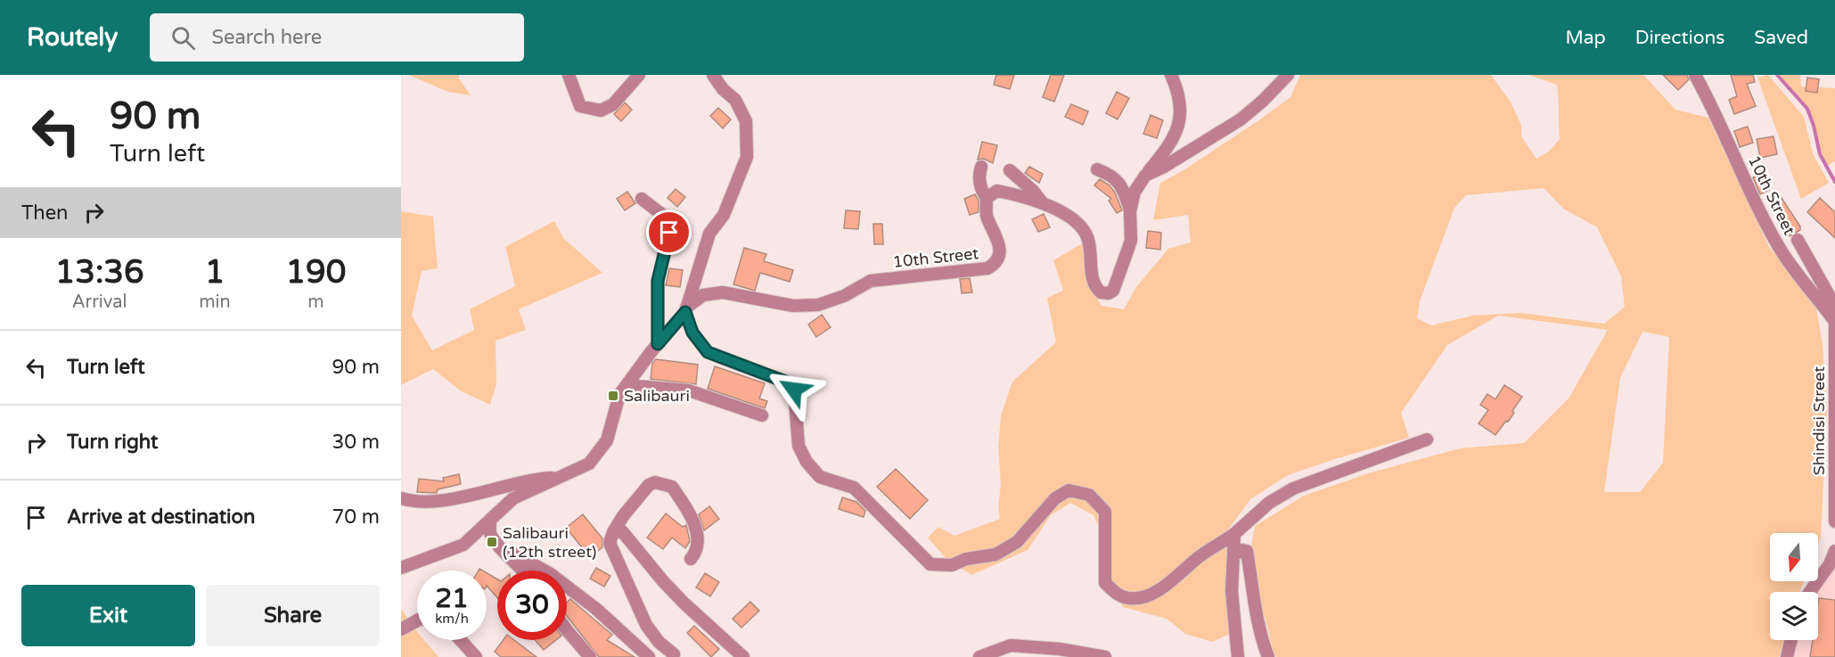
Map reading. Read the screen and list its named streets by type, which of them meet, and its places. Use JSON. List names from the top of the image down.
{
  "streets": {
    "street": ["10th Street", "Shindisi Street"]
  },
  "crossings": [
    ["10th Street", "Shindisi Street"]
  ],
  "places": {
    "transit": ["Salibauri", "Salibauri (12th street)"]
  },
  "north": "bottom",
  "page": {
    "header": "Routely",
    "search": "Search here",
    "nav": ["Map", "Directions", "Saved"],
    "turn": ["90 m", "Turn left"],
    "then": "Then",
    "eta": [
      "13:36",
      "Arrival",
      "1",
      "min",
      "190",
      "m"
    ],
    "list": [
      {
        "name": "Turn left",
        "value": "90 m"
      },
      {
        "name": "Turn right",
        "value": "30 m"
      },
      {
        "name": "Arrive at destination",
        "value": "70 m"
      }
    ],
    "speed": "21 km/h",
    "limit": "30",
    "buttons": ["Exit", "Share"]
  }
}
